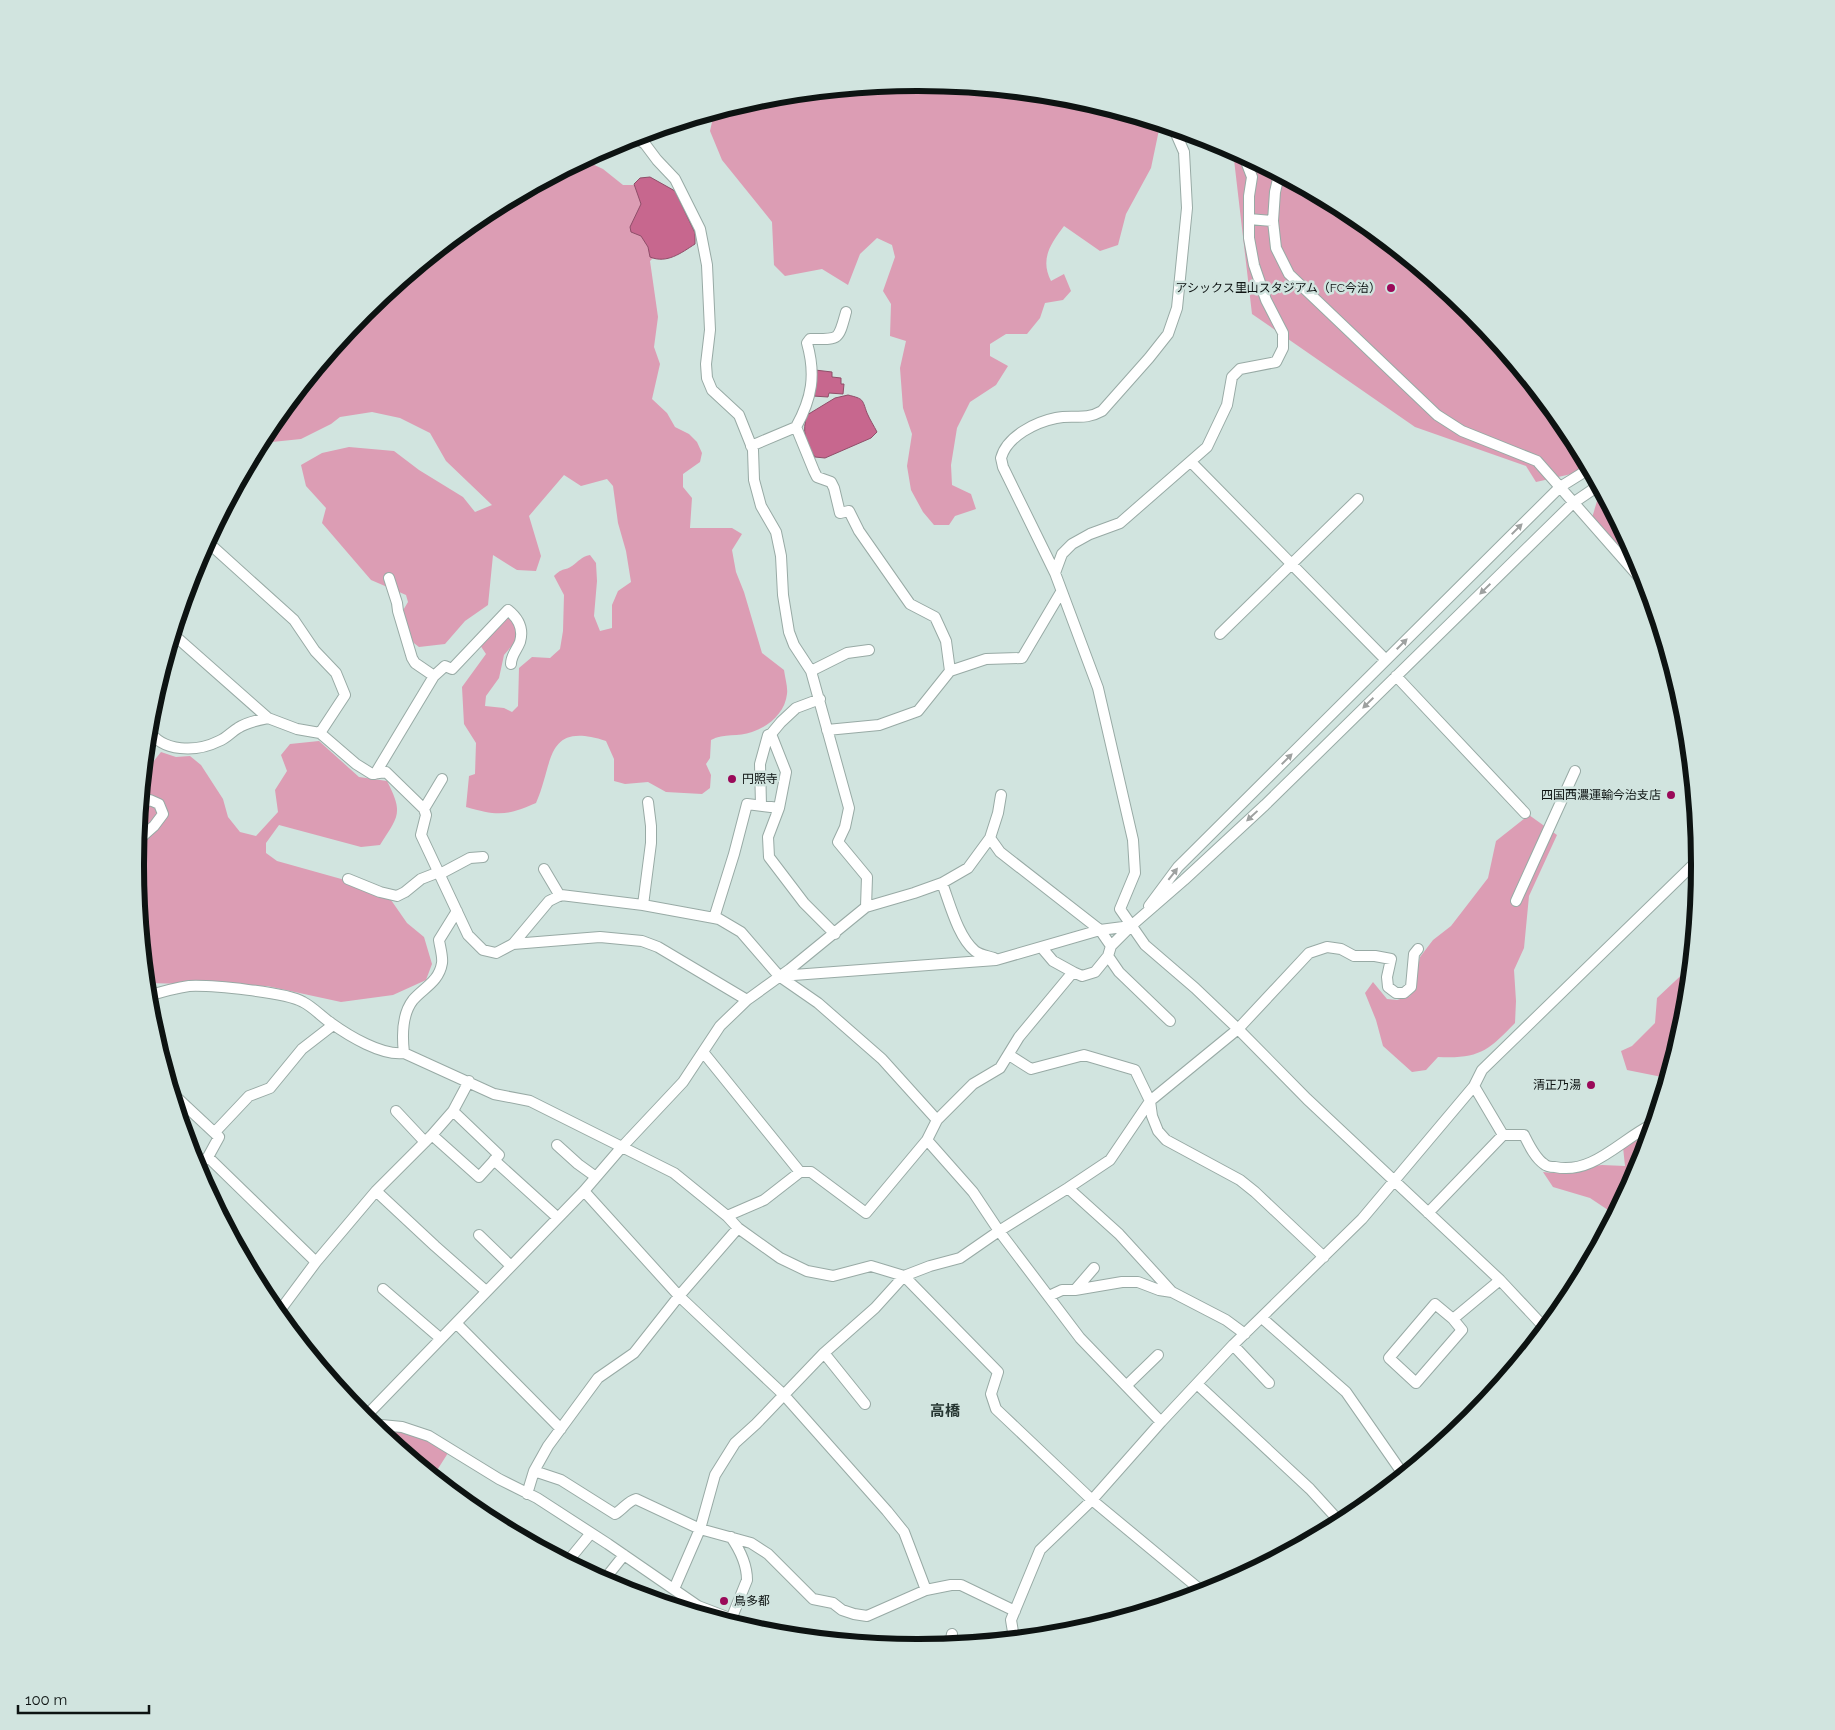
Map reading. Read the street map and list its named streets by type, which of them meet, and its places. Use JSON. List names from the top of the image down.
{
  "districts": ["高橋"],
  "places": [
    "アシックス里山スタジアム（FC今治）",
    "円照寺",
    "四国西濃運輸今治支店",
    "清正乃湯",
    "鳥多都"
  ],
  "scale_bar": "100 m"
}
